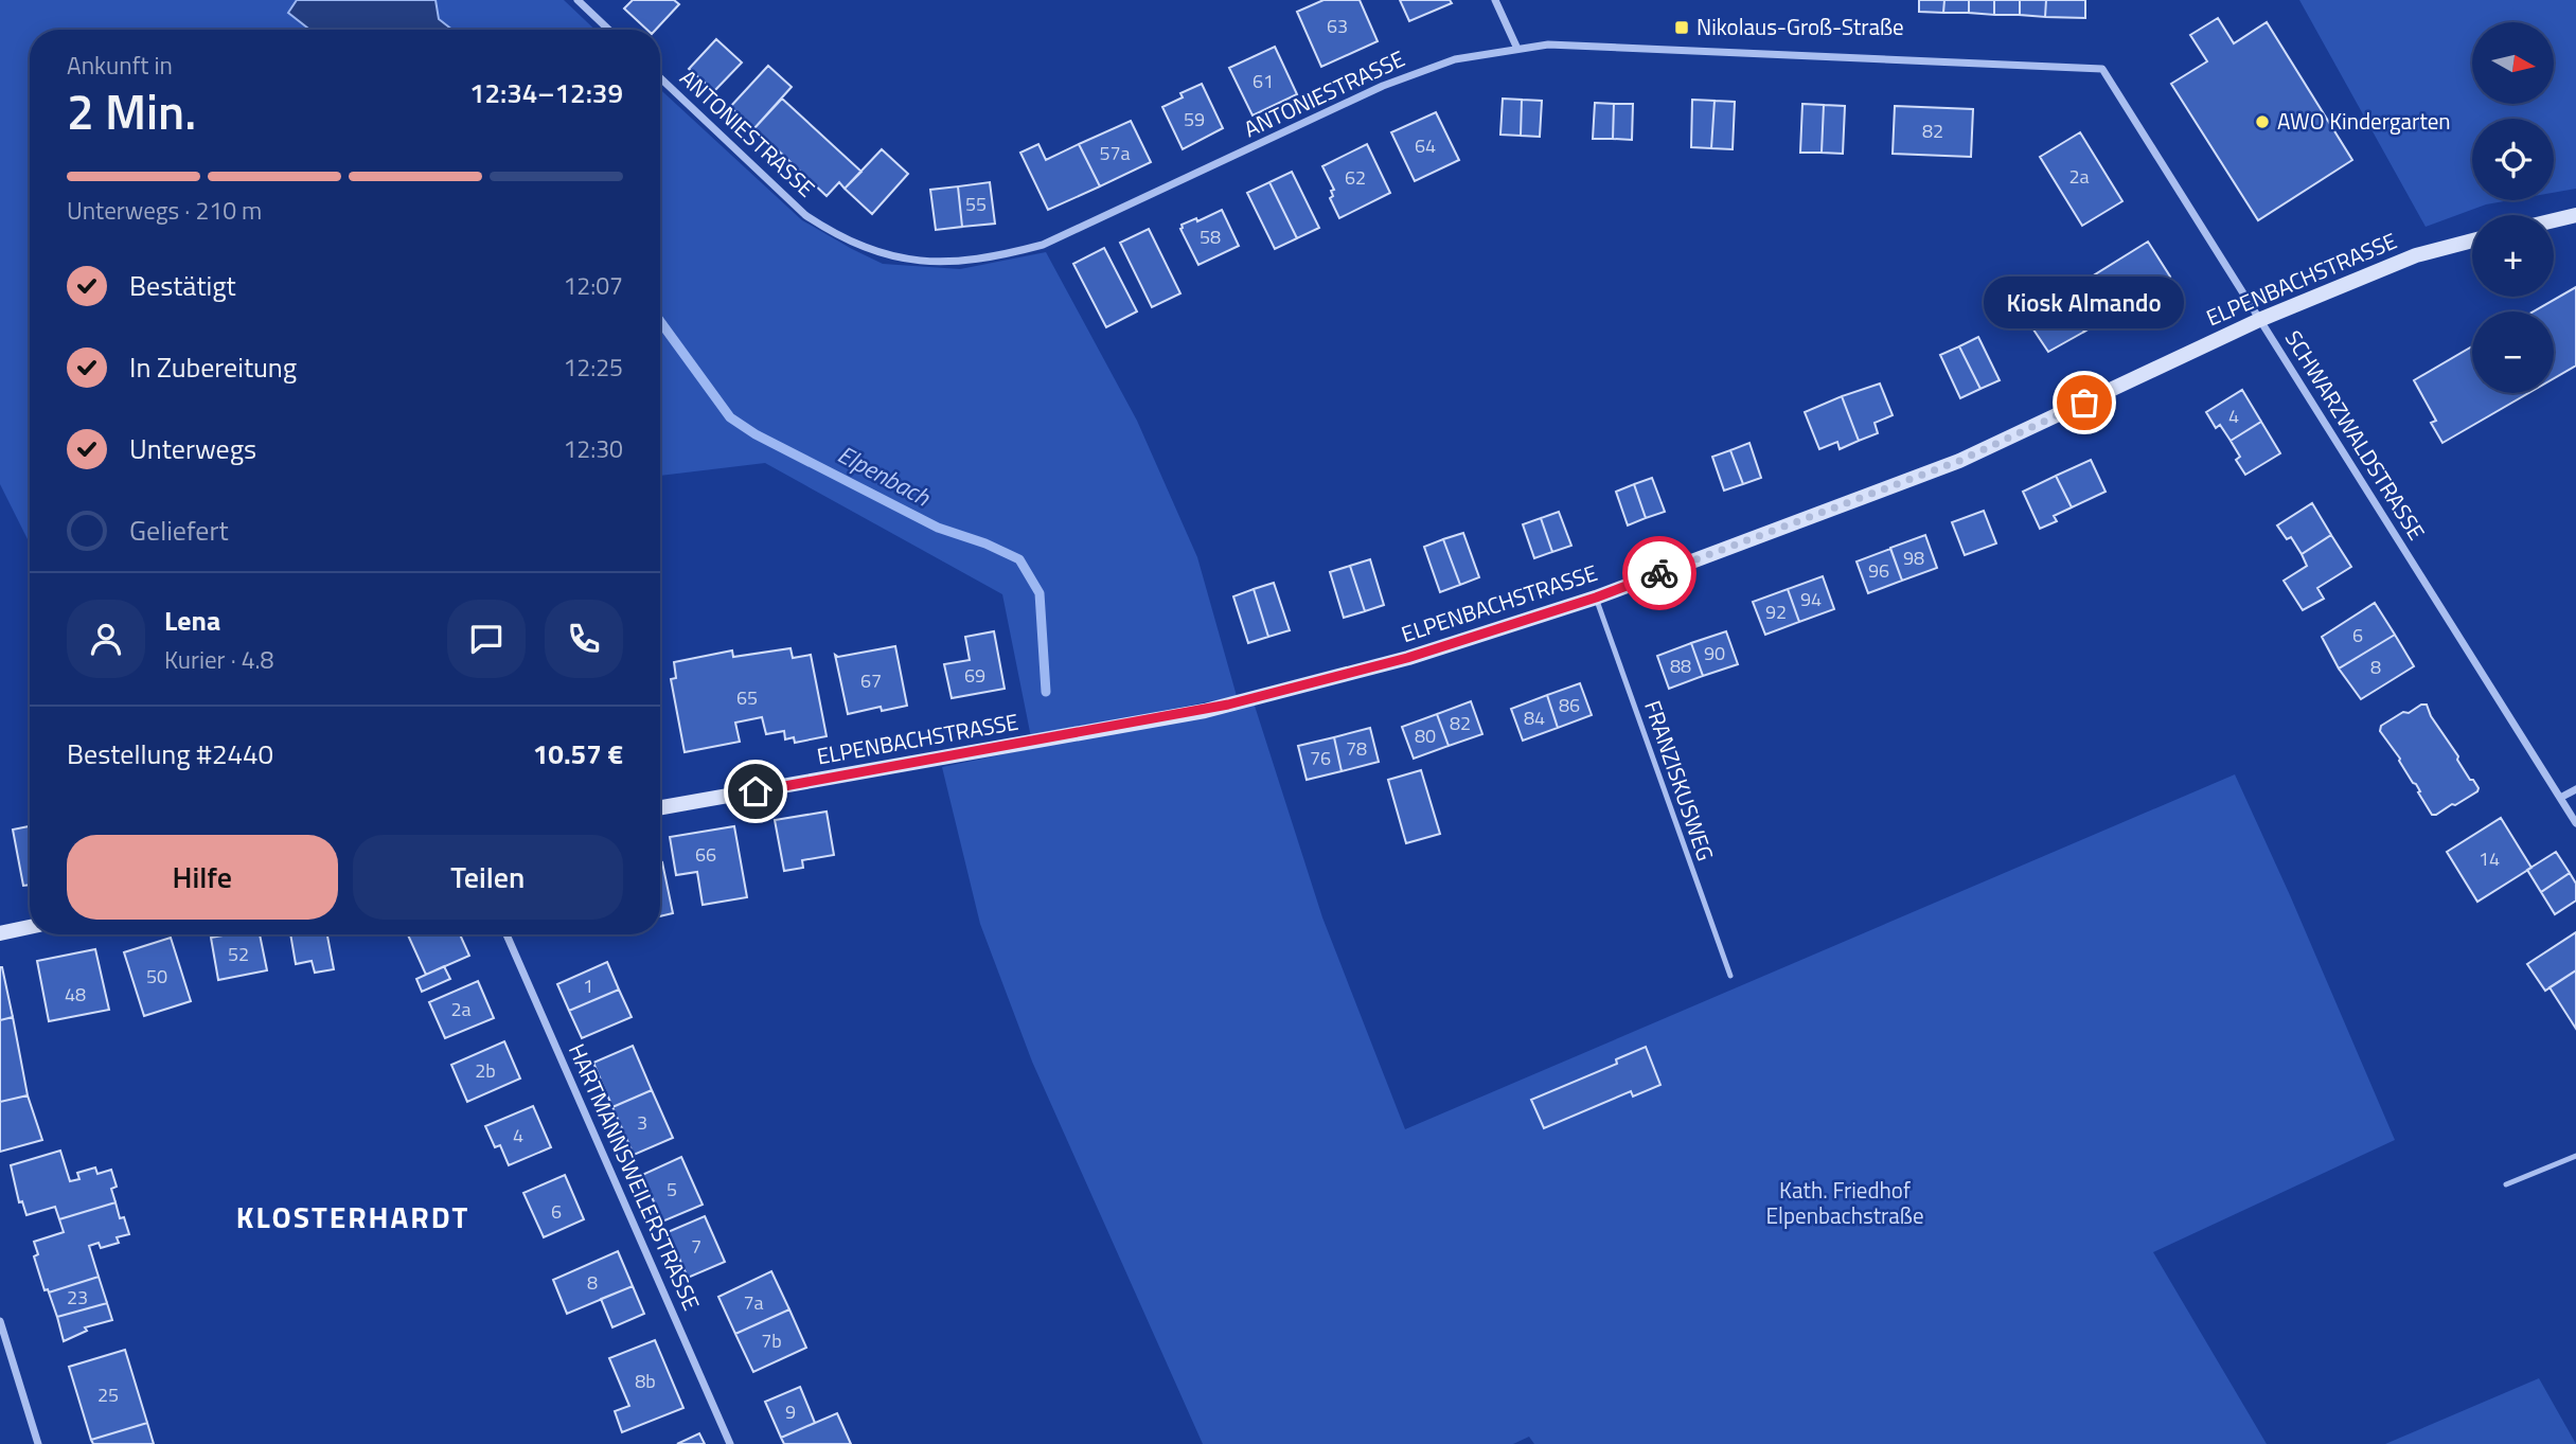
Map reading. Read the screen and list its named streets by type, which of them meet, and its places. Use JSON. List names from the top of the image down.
{
  "streets": {
    "street": [
      "ANTONIESTRASSE",
      "ELPENBACHSTRASSE",
      "SCHWARZWALDSTRASSE",
      "HARTMANNSWEILERSTRASSE"
    ],
    "lane": ["FRANZISKUSWEG"]
  },
  "crossings": [
    ["ANTONIESTRASSE", "SCHWARZWALDSTRASSE"],
    ["ELPENBACHSTRASSE", "SCHWARZWALDSTRASSE"],
    ["ELPENBACHSTRASSE", "FRANZISKUSWEG"]
  ],
  "districts": ["KLOSTERHARDT"],
  "water": ["Elpenbach"],
  "parks": ["Kath. Friedhof Elpenbachstraße"],
  "places": {
    "transit": ["Nikolaus-Groß-Straße"],
    "other": ["AWO Kindergarten", "Kiosk Almando"]
  },
  "house_numbers": [
    "63",
    "61",
    "59",
    "82",
    "64",
    "57a",
    "2a",
    "62",
    "55",
    "58",
    "4",
    "98",
    "96",
    "94",
    "92",
    "6",
    "90",
    "88",
    "8",
    "69",
    "67",
    "65",
    "86",
    "84",
    "82",
    "80",
    "78",
    "76",
    "66",
    "14",
    "52",
    "50",
    "1",
    "48",
    "2a",
    "2b",
    "3",
    "4",
    "5",
    "6",
    "7",
    "8",
    "23",
    "7a",
    "7b",
    "8b",
    "25",
    "9"
  ],
  "north": "right",
  "page": {
    "map_buttons": ["+", "−"],
    "heading": ["2 Min.", "Ankunft in", "12:34–12:39"],
    "panel": [
      "Lena",
      "Kurier · 4.8",
      "Bestellung #2440",
      "10.57 €"
    ],
    "bar": "Unterwegs · 210 m",
    "list": [
      ["Bestätigt", "12:07"],
      ["In Zubereitung", "12:25"],
      ["Unterwegs", "12:30"],
      "Geliefert"
    ],
    "bubble": "Kiosk Almando",
    "buttons": ["Hilfe", "Teilen"]
  }
}
